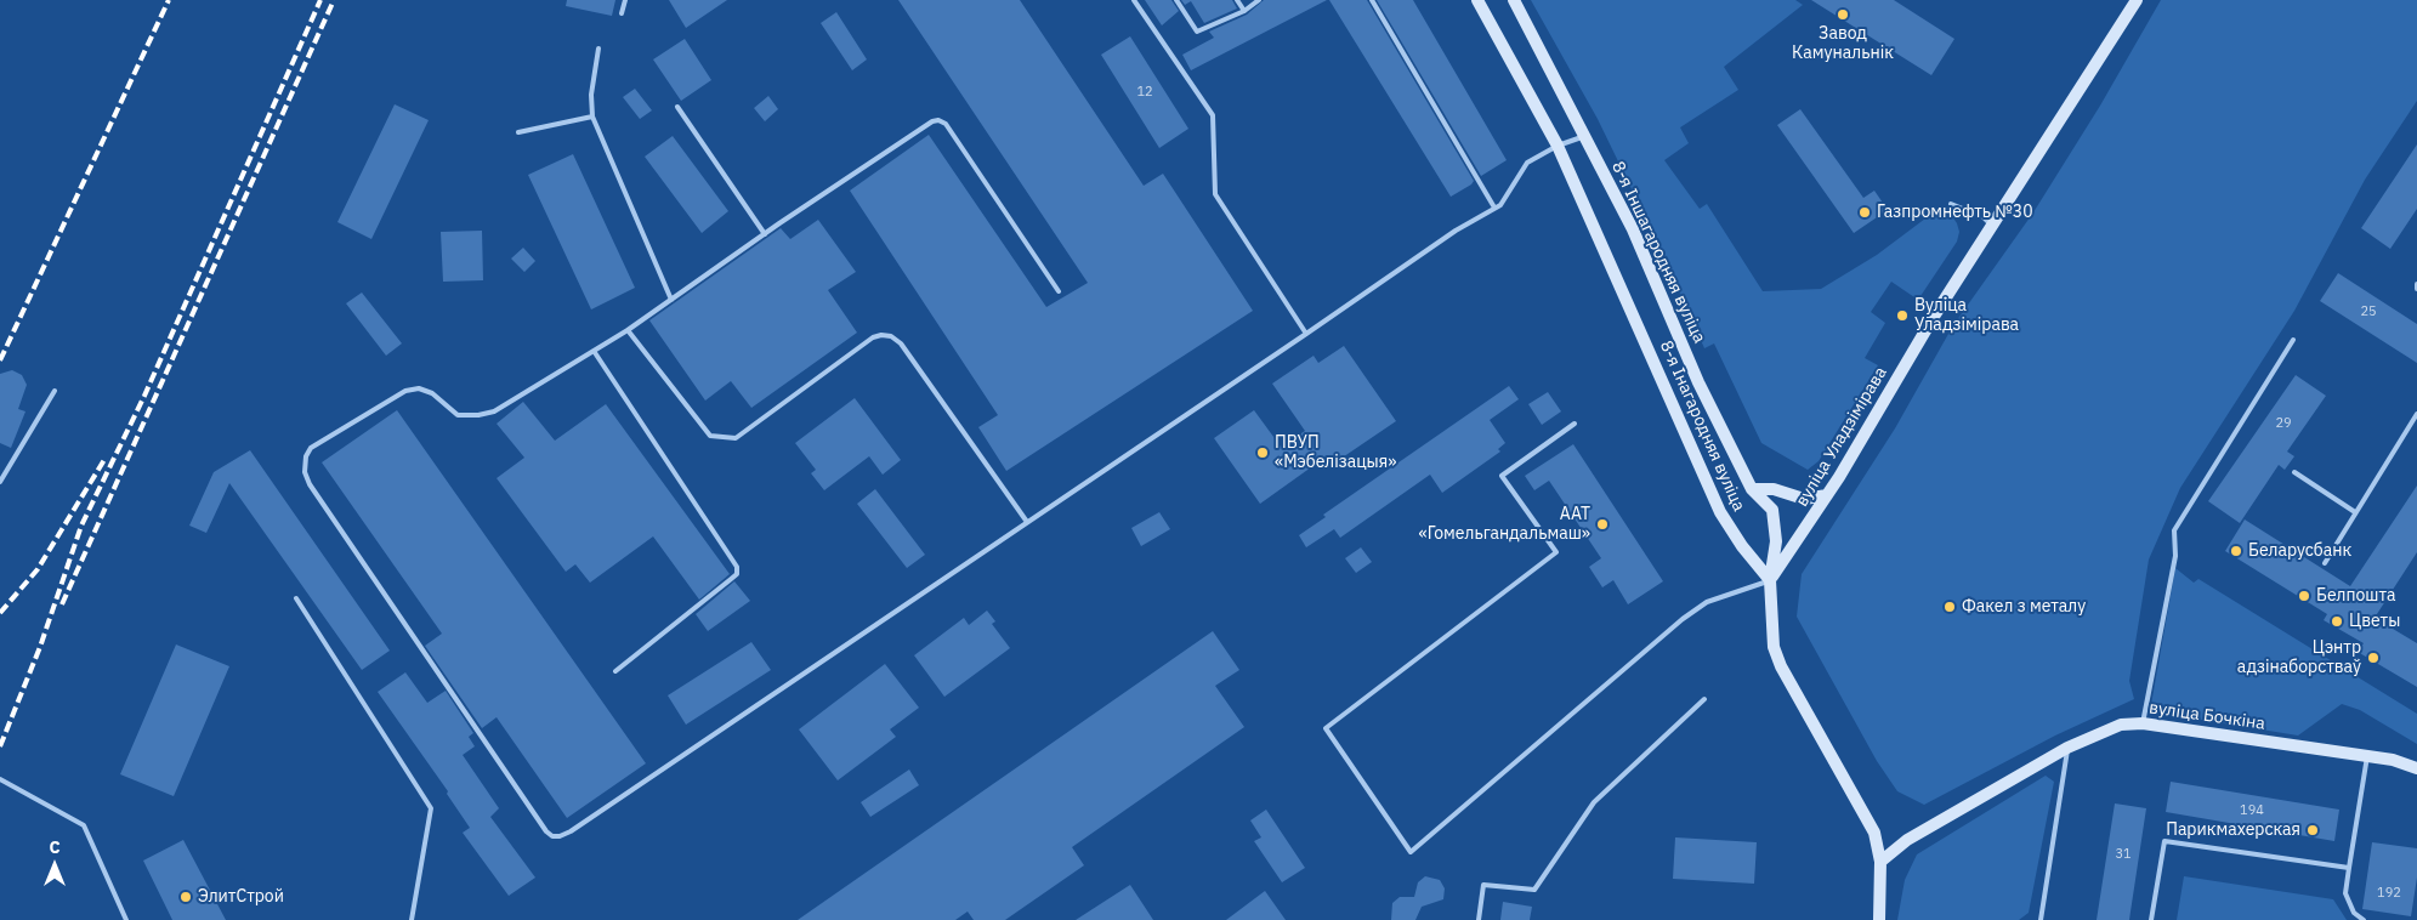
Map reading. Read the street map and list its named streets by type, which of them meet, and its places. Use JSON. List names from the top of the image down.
{
  "streets": {
    "main road": [
      "8-я Іншагародняя вуліца",
      "8-я Інагародняя вуліца",
      "вуліца Уладзімірава",
      "вуліца Бочкіна"
    ]
  },
  "crossings": [
    ["8-я Іншагародняя вуліца", "8-я Інагародняя вуліца"],
    ["8-я Інагародняя вуліца", "вуліца Уладзімірава"]
  ],
  "places": [
    "Завод Камунальнік",
    "Газпромнефть №30",
    "Вуліца Уладзімірава",
    "ПВУП «Мэбелізацыя»",
    "ААТ «Гомельгандальмаш»",
    "Беларусбанк",
    "Белпошта",
    "Факел з металу",
    "Цветы",
    "Цэнтр адзінаборстваў",
    "Парикмахерская",
    "ЭлитСтрой"
  ],
  "house_numbers": [
    "12",
    "25",
    "29",
    "194",
    "31",
    "192"
  ],
  "north": "top"
}
